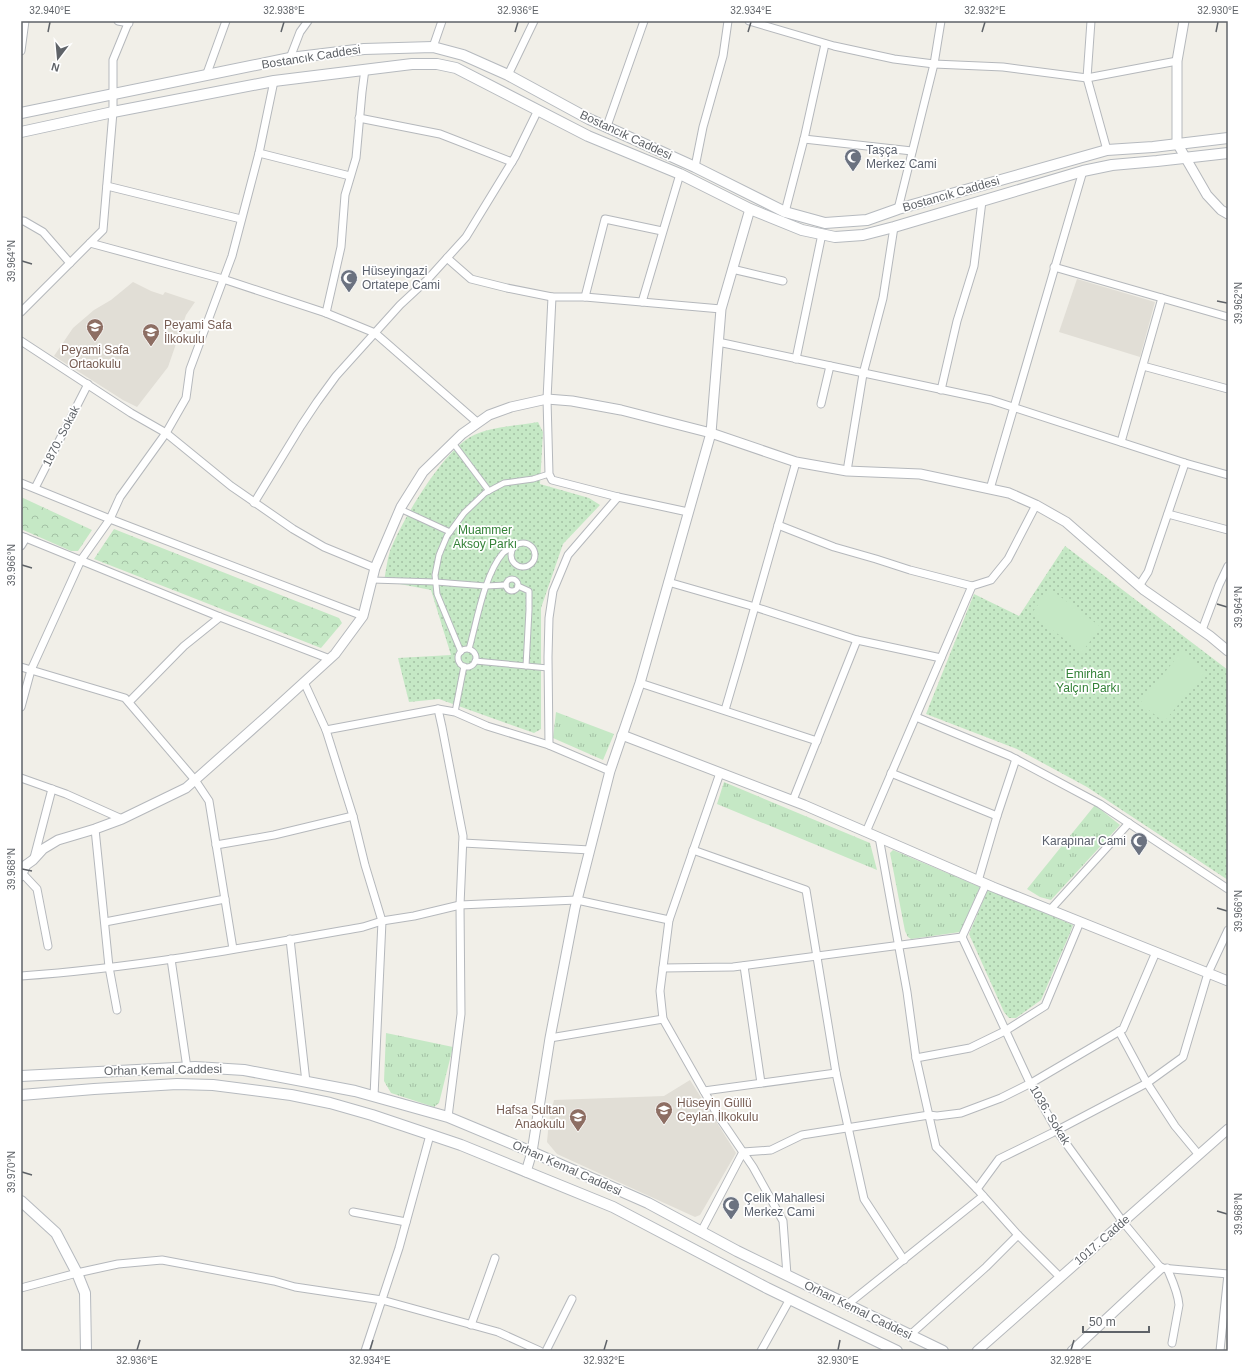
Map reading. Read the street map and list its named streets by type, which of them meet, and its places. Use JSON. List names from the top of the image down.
{
  "streets": {
    "main road": ["Bostancık Caddesi", "Orhan Kemal Caddesi"],
    "street": ["1870. Sokak", "1036. Sokak", "1017. Cadde"]
  },
  "crossings": [
    ["1036. Sokak", "1017. Cadde"]
  ],
  "parks": ["Muammer Aksoy Parkı", "Emirhan Yalçın Parkı"],
  "places": {
    "mosque": [
      "Taşça Merkez Cami",
      "Hüseyingazi Ortatepe Cami",
      "Karapınar Cami",
      "Çelik Mahallesi Merkez Cami"
    ],
    "school or university": [
      "Peyami Safa Ortaokulu",
      "Peyami Safa İlkokulu",
      "Hüseyin Güllü Ceylan İlkokulu",
      "Hafsa Sultan Anaokulu"
    ]
  },
  "scale_bar": "50 m",
  "north": "bottom",
  "coordinates": [
    "32.940°E",
    "32.938°E",
    "32.936°E",
    "32.934°E",
    "32.932°E",
    "32.930°E",
    "39.964°N",
    "39.962°N",
    "39.966°N",
    "39.968°N",
    "39.970°N",
    "32.928°E"
  ]
}
